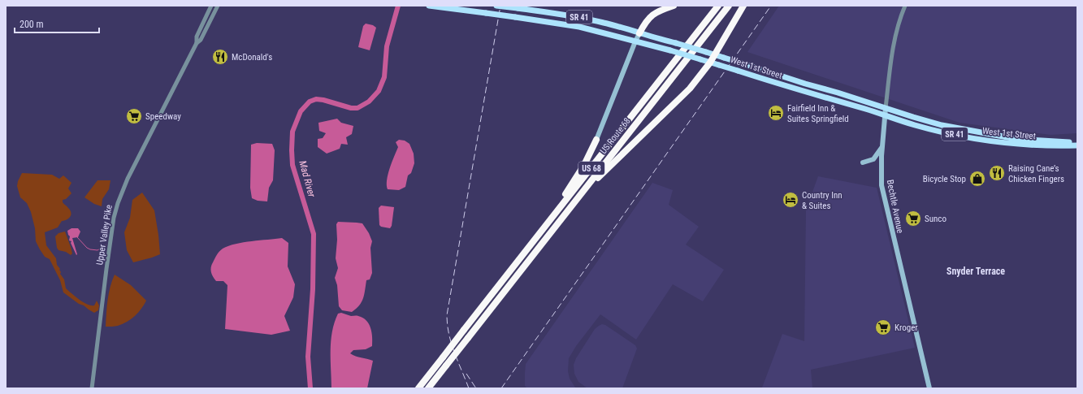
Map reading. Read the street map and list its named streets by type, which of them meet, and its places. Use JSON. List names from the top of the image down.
{
  "streets": {
    "highway": ["US Route 68", "US 68"],
    "main road": ["SR 41", "West 1st Street", "Bechtle Avenue"],
    "street": ["Upper Valley Pike"]
  },
  "crossings": [
    ["West 1st Street", "Bechtle Avenue"]
  ],
  "districts": ["Snyder Terrace"],
  "water": ["Mad River"],
  "places": {
    "restaurant": ["McDonald's", "Raising Cane’s Chicken Fingers"],
    "hotel": ["Fairfield Inn & Suites Springfield", "Country Inn & Suites"],
    "supermarket": ["Speedway", "Sunco", "Kroger"],
    "shop": ["Bicycle Stop"]
  },
  "scale_bar": "200 m"
}
